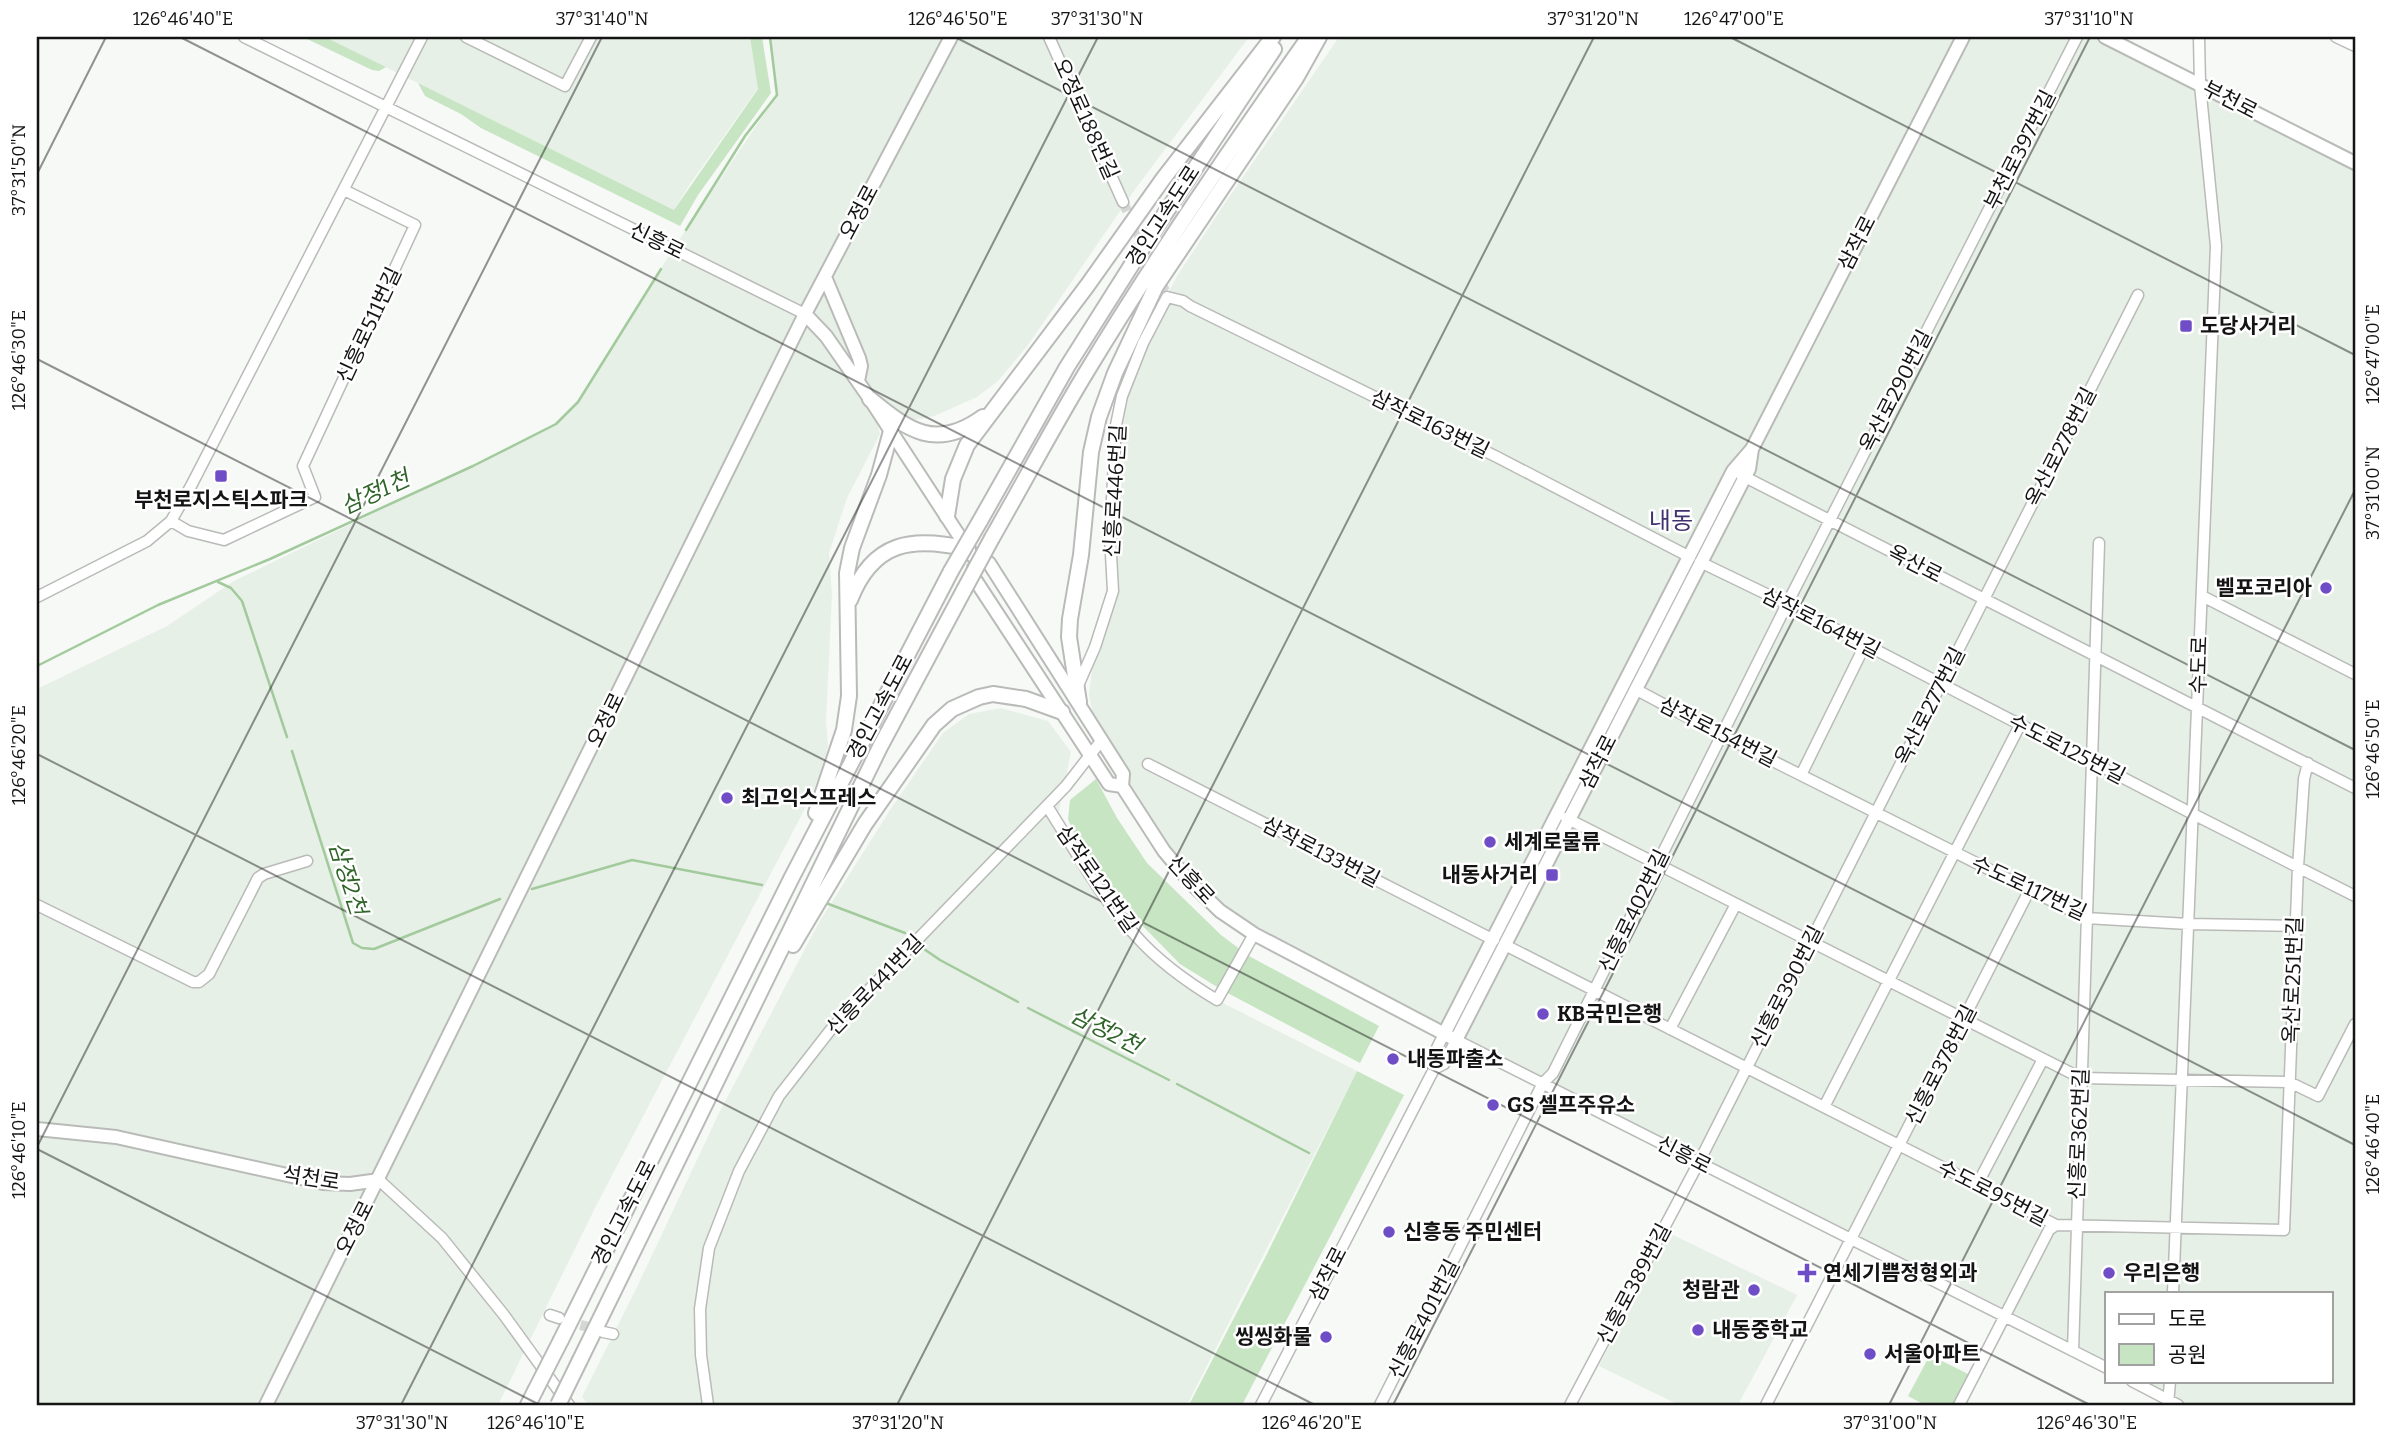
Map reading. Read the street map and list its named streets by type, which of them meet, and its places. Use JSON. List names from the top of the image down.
{
  "streets": {
    "highway": ["경인고속도로"],
    "main road": [
      "부천로",
      "오정로",
      "신흥로",
      "삼작로",
      "석천로"
    ],
    "street": [
      "오정로188번길",
      "부천로397번길",
      "신흥로511번길",
      "옥산로290번길",
      "삼작로163번길",
      "옥산로278번길",
      "신흥로446번길",
      "옥산로",
      "삼작로164번길",
      "수도로",
      "옥산로277번길",
      "삼작로154번길",
      "수도로125번길",
      "삼작로133번길",
      "삼작로121번길",
      "수도로117번길",
      "신흥로402번길",
      "옥산로251번길",
      "신흥로441번길",
      "신흥로390번길",
      "신흥로378번길",
      "신흥로362번길",
      "수도로95번길",
      "신흥로389번길",
      "신흥로401번길"
    ]
  },
  "crossings": [
    ["부천로", "수도로"],
    ["부천로397번길", "옥산로290번길"],
    ["오정로", "신흥로"],
    ["오정로", "석천로"],
    ["신흥로", "삼작로"],
    ["신흥로", "신흥로446번길"],
    ["신흥로", "삼작로121번길"],
    ["신흥로", "신흥로402번길"],
    ["신흥로", "신흥로441번길"],
    ["신흥로", "신흥로390번길"],
    ["신흥로", "신흥로378번길"],
    ["신흥로", "신흥로362번길"],
    ["신흥로", "신흥로389번길"],
    ["신흥로", "신흥로401번길"],
    ["삼작로", "삼작로163번길"],
    ["삼작로", "옥산로"],
    ["삼작로", "삼작로164번길"],
    ["삼작로", "삼작로154번길"],
    ["삼작로", "삼작로133번길"],
    ["옥산로290번길", "옥산로"],
    ["옥산로290번길", "삼작로164번길"],
    ["옥산로290번길", "신흥로402번길"],
    ["삼작로163번길", "신흥로446번길"],
    ["삼작로163번길", "삼작로164번길"],
    ["옥산로278번길", "옥산로"],
    ["옥산로278번길", "옥산로277번길"],
    ["옥산로", "수도로"],
    ["옥산로", "옥산로277번길"],
    ["옥산로", "옥산로251번길"],
    ["옥산로", "신흥로362번길"],
    ["삼작로164번길", "옥산로277번길"],
    ["삼작로164번길", "삼작로154번길"],
    ["삼작로164번길", "수도로125번길"],
    ["삼작로164번길", "신흥로402번길"],
    ["수도로", "수도로125번길"],
    ["수도로", "수도로117번길"],
    ["수도로", "수도로95번길"],
    ["옥산로277번길", "삼작로154번길"],
    ["옥산로277번길", "수도로125번길"],
    ["옥산로277번길", "수도로117번길"],
    ["옥산로277번길", "신흥로390번길"],
    ["삼작로154번길", "수도로117번길"],
    ["삼작로154번길", "신흥로402번길"],
    ["삼작로154번길", "신흥로390번길"],
    ["수도로125번길", "수도로117번길"],
    ["수도로125번길", "옥산로251번길"],
    ["수도로125번길", "신흥로362번길"],
    ["삼작로133번길", "신흥로402번길"],
    ["삼작로133번길", "수도로95번길"],
    ["삼작로121번길", "신흥로441번길"],
    ["수도로117번길", "옥산로251번길"],
    ["수도로117번길", "신흥로390번길"],
    ["수도로117번길", "신흥로378번길"],
    ["수도로117번길", "신흥로362번길"],
    ["신흥로402번길", "수도로95번길"],
    ["신흥로402번길", "신흥로401번길"],
    ["옥산로251번길", "수도로95번길"],
    ["신흥로390번길", "수도로95번길"],
    ["신흥로390번길", "신흥로389번길"],
    ["신흥로378번길", "수도로95번길"],
    ["신흥로362번길", "수도로95번길"]
  ],
  "districts": ["내동"],
  "water": ["삼정1천", "삼정2천"],
  "places": {
    "transit": ["도당사거리", "부천로지스틱스파크", "내동사거리"],
    "other": [
      "벨포코리아",
      "최고익스프레스",
      "세계로물류",
      "KB국민은행",
      "내동파출소",
      "GS 셀프주유소",
      "신흥동 주민센터",
      "우리은행",
      "청람관",
      "내동중학교",
      "씽씽화물",
      "서울아파트"
    ],
    "health": ["연세기쁨정형외과"]
  },
  "legend": ["도로", "공원"],
  "coordinates": [
    "126°46'40\"E",
    "37°31'40\"N",
    "126°46'50\"E",
    "37°31'30\"N",
    "37°31'20\"N",
    "126°47'00\"E",
    "37°31'10\"N",
    "37°31'50\"N",
    "126°46'30\"E",
    "37°31'00\"N",
    "126°46'20\"E",
    "126°46'10\"E"
  ]
}
